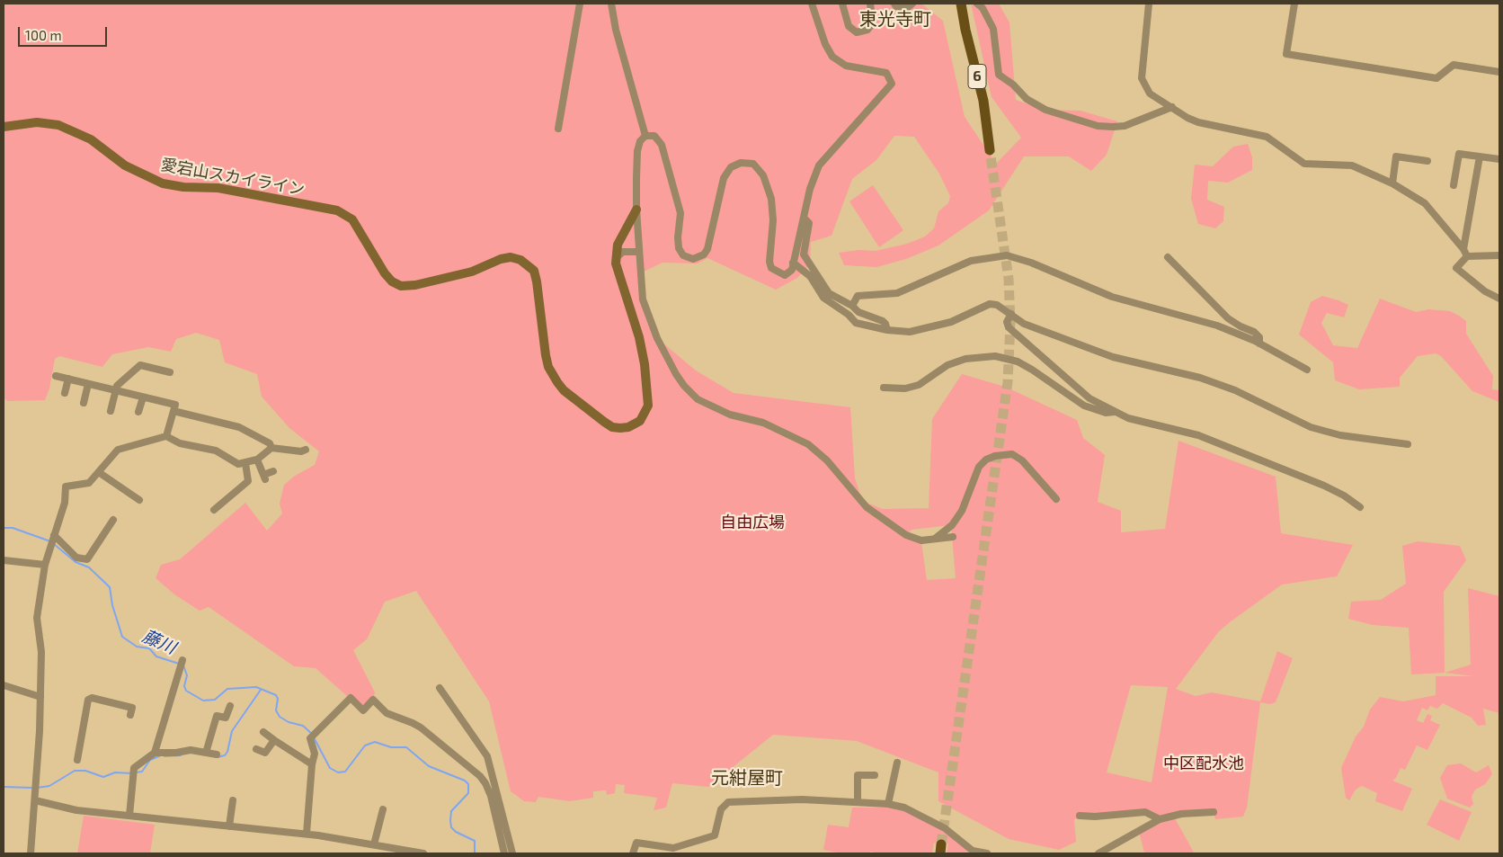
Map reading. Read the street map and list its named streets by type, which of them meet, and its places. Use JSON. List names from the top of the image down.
{
  "streets": {
    "main road": ["6", "愛宕山スカイライン"]
  },
  "districts": ["東光寺町", "元紺屋町"],
  "water": ["藤川"],
  "parks": ["自由広場", "中区配水池"],
  "scale_bar": "100 m"
}
